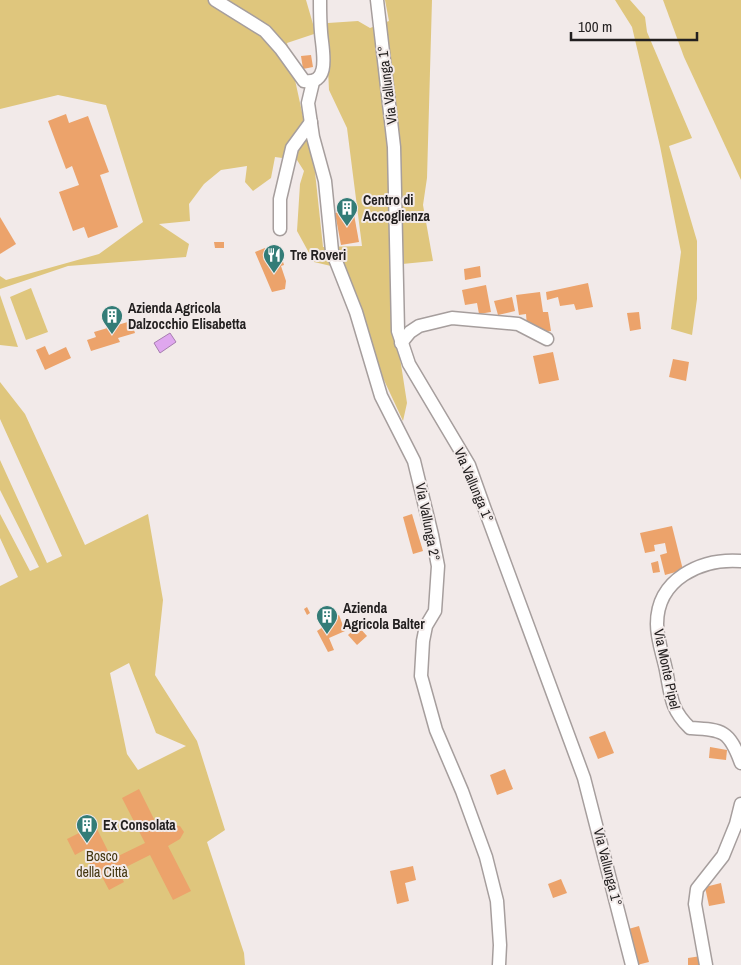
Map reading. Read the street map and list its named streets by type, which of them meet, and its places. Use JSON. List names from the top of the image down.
{
  "streets": {
    "street": ["Via Vallunga 1°", "Via Vallunga 2°", "Via Monte Pipel"]
  },
  "parks": ["Bosco della Città"],
  "places": {
    "building": [
      "Centro di Accoglienza",
      "Azienda Agricola Dalzocchio Elisabetta",
      "Azienda Agricola Balter",
      "Ex Consolata"
    ],
    "restaurant": ["Tre Roveri"]
  },
  "scale_bar": "100 m"
}
